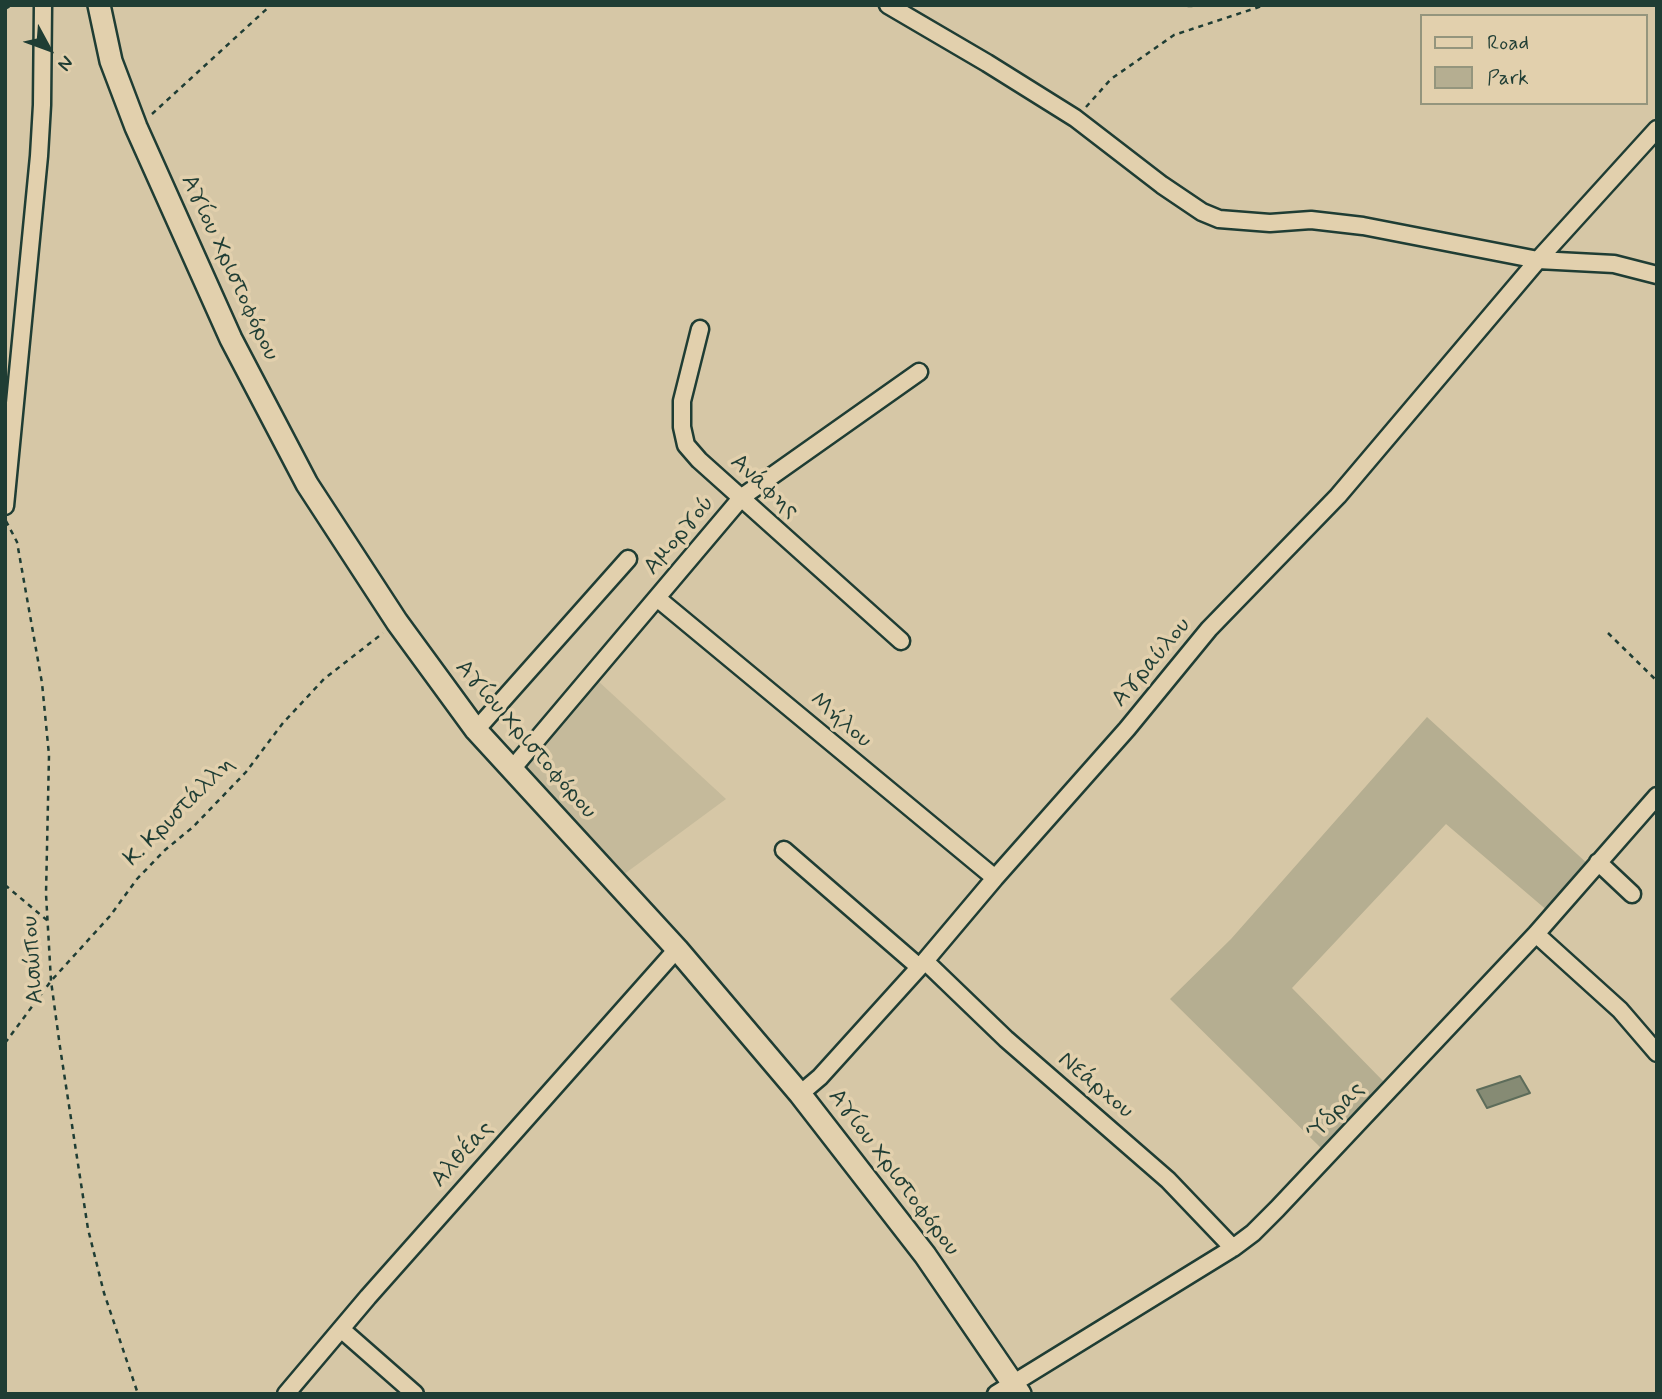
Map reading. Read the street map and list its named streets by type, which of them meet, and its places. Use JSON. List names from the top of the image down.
{
  "streets": {
    "main road": ["Αγίου Χριστοφόρου"],
    "street": [
      "Ανάφης",
      "Αμοργού",
      "Αγραύλου",
      "Μήλου",
      "Νεάρχου",
      "Ύδρας",
      "Αλθέας"
    ],
    "path": ["Κ. Κρυστάλλη", "Αισώπου"]
  },
  "crossings": [
    ["Αγίου Χριστοφόρου", "Αμοργού"],
    ["Αγίου Χριστοφόρου", "Αγραύλου"],
    ["Αγίου Χριστοφόρου", "Κ. Κρυστάλλη"],
    ["Αγίου Χριστοφόρου", "Ύδρας"],
    ["Αγίου Χριστοφόρου", "Αλθέας"],
    ["Ανάφης", "Αμοργού"],
    ["Αμοργού", "Μήλου"],
    ["Αγραύλου", "Μήλου"],
    ["Αγραύλου", "Νεάρχου"],
    ["Κ. Κρυστάλλη", "Αισώπου"],
    ["Νεάρχου", "Ύδρας"]
  ],
  "legend": ["Road", "Park"],
  "north": "bottom right"
}
